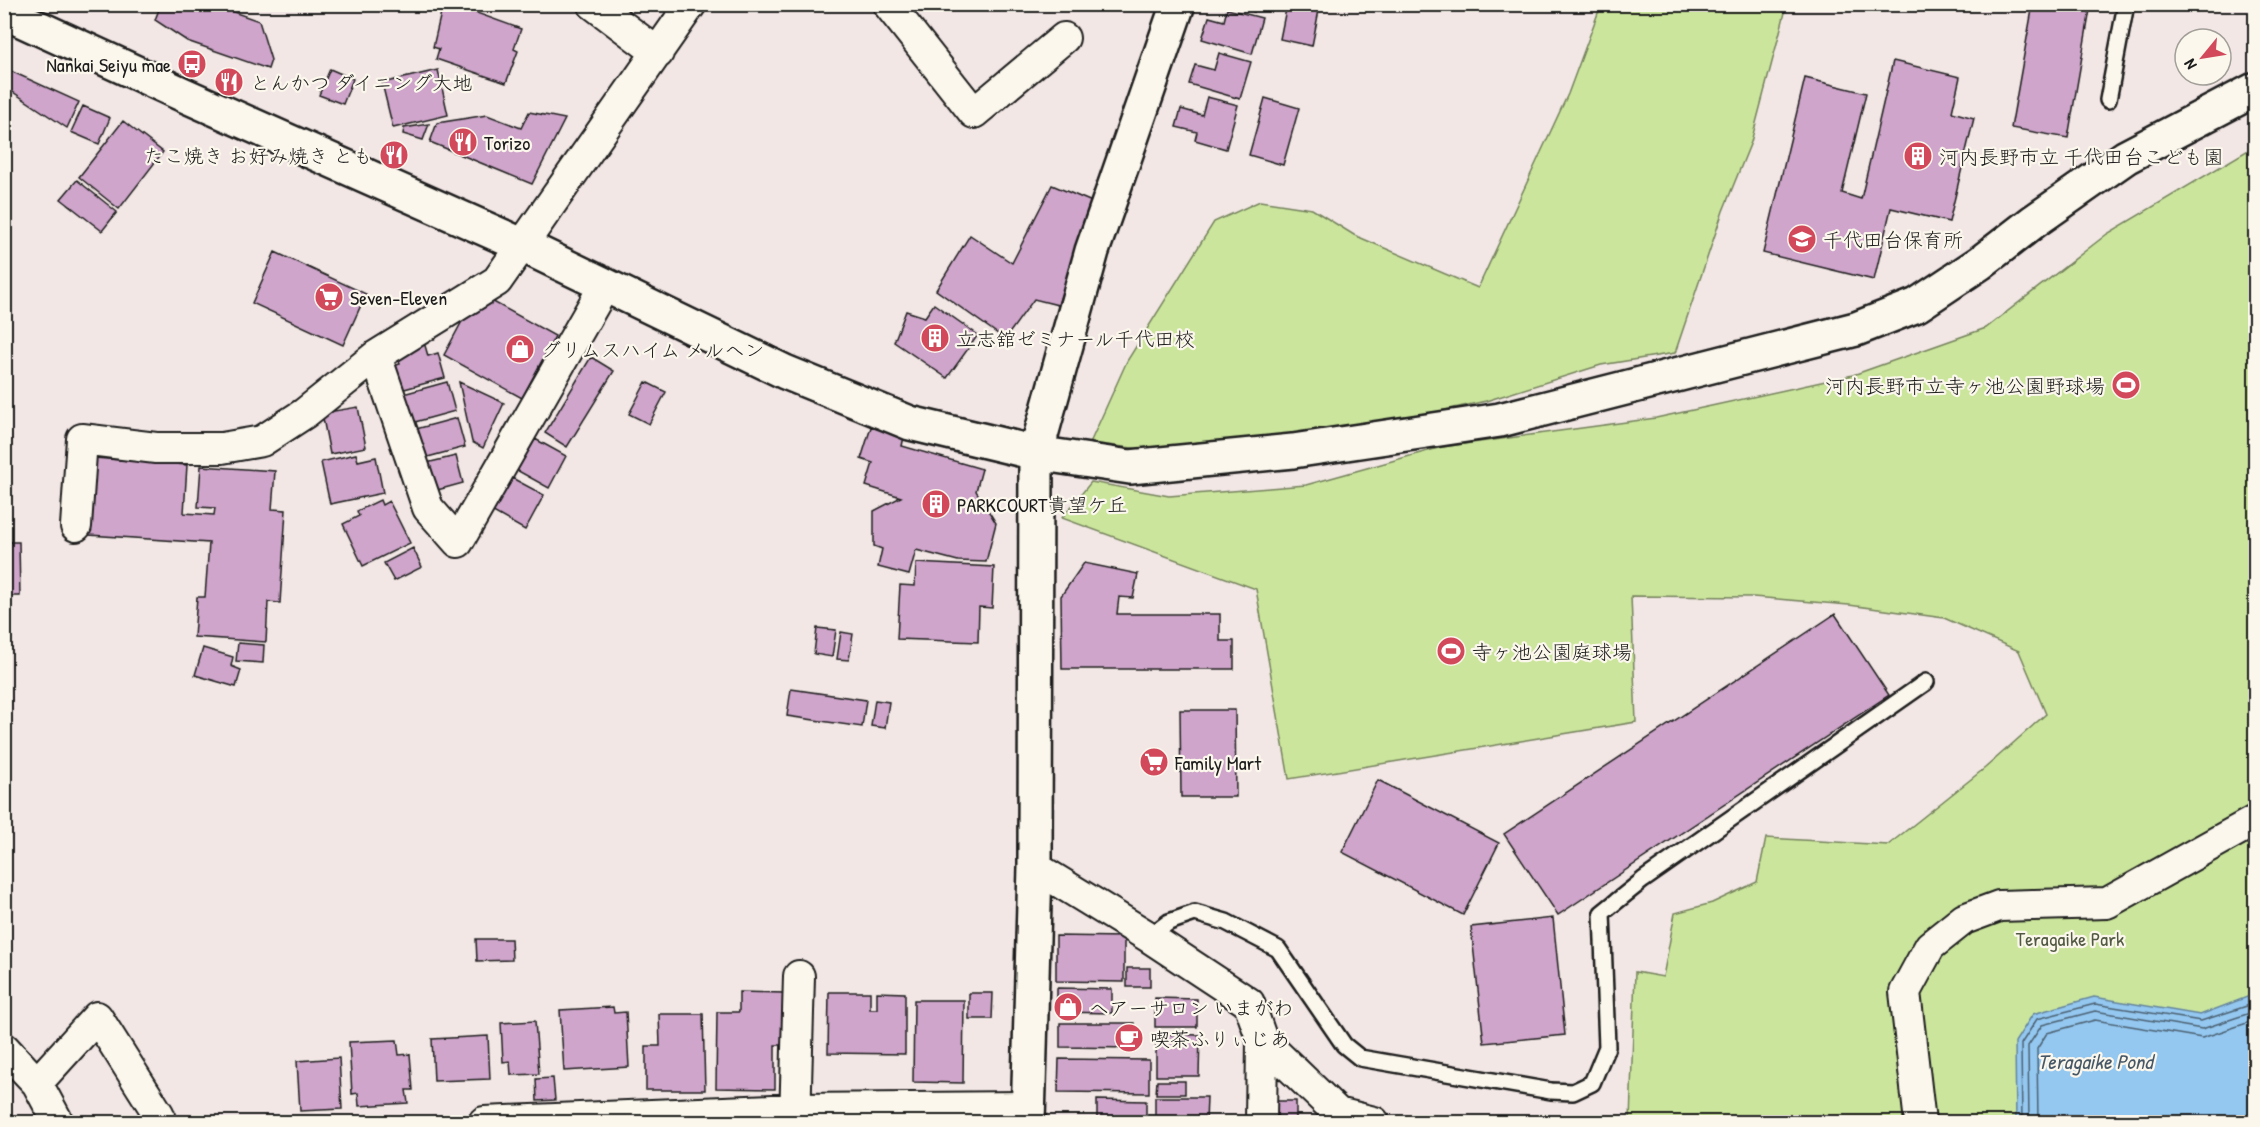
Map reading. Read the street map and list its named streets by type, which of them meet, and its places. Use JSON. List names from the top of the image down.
{
  "water": ["Teragaike Pond"],
  "parks": ["Teragaike Park"],
  "places": {
    "bus stop": ["Nankai Seiyu mae"],
    "restaurant": ["とんかつ ダイニング大地", "Torizo", "たこ焼き お好み焼き とも"],
    "building": ["河内長野市立 千代田台こども園", "立志舘ゼミナール千代田校", "PARKCOURT貴望ケ丘"],
    "school or university": ["千代田台保育所"],
    "supermarket": ["Seven-Eleven", "Family Mart"],
    "shop": ["グリムスハイム メルヘン", "ヘアーサロン いまがわ"],
    "sports": ["河内長野市立寺ヶ池公園野球場", "寺ヶ池公園庭球場"],
    "cafe": ["喫茶ふりぃじあ"]
  },
  "north": "bottom left"
}
